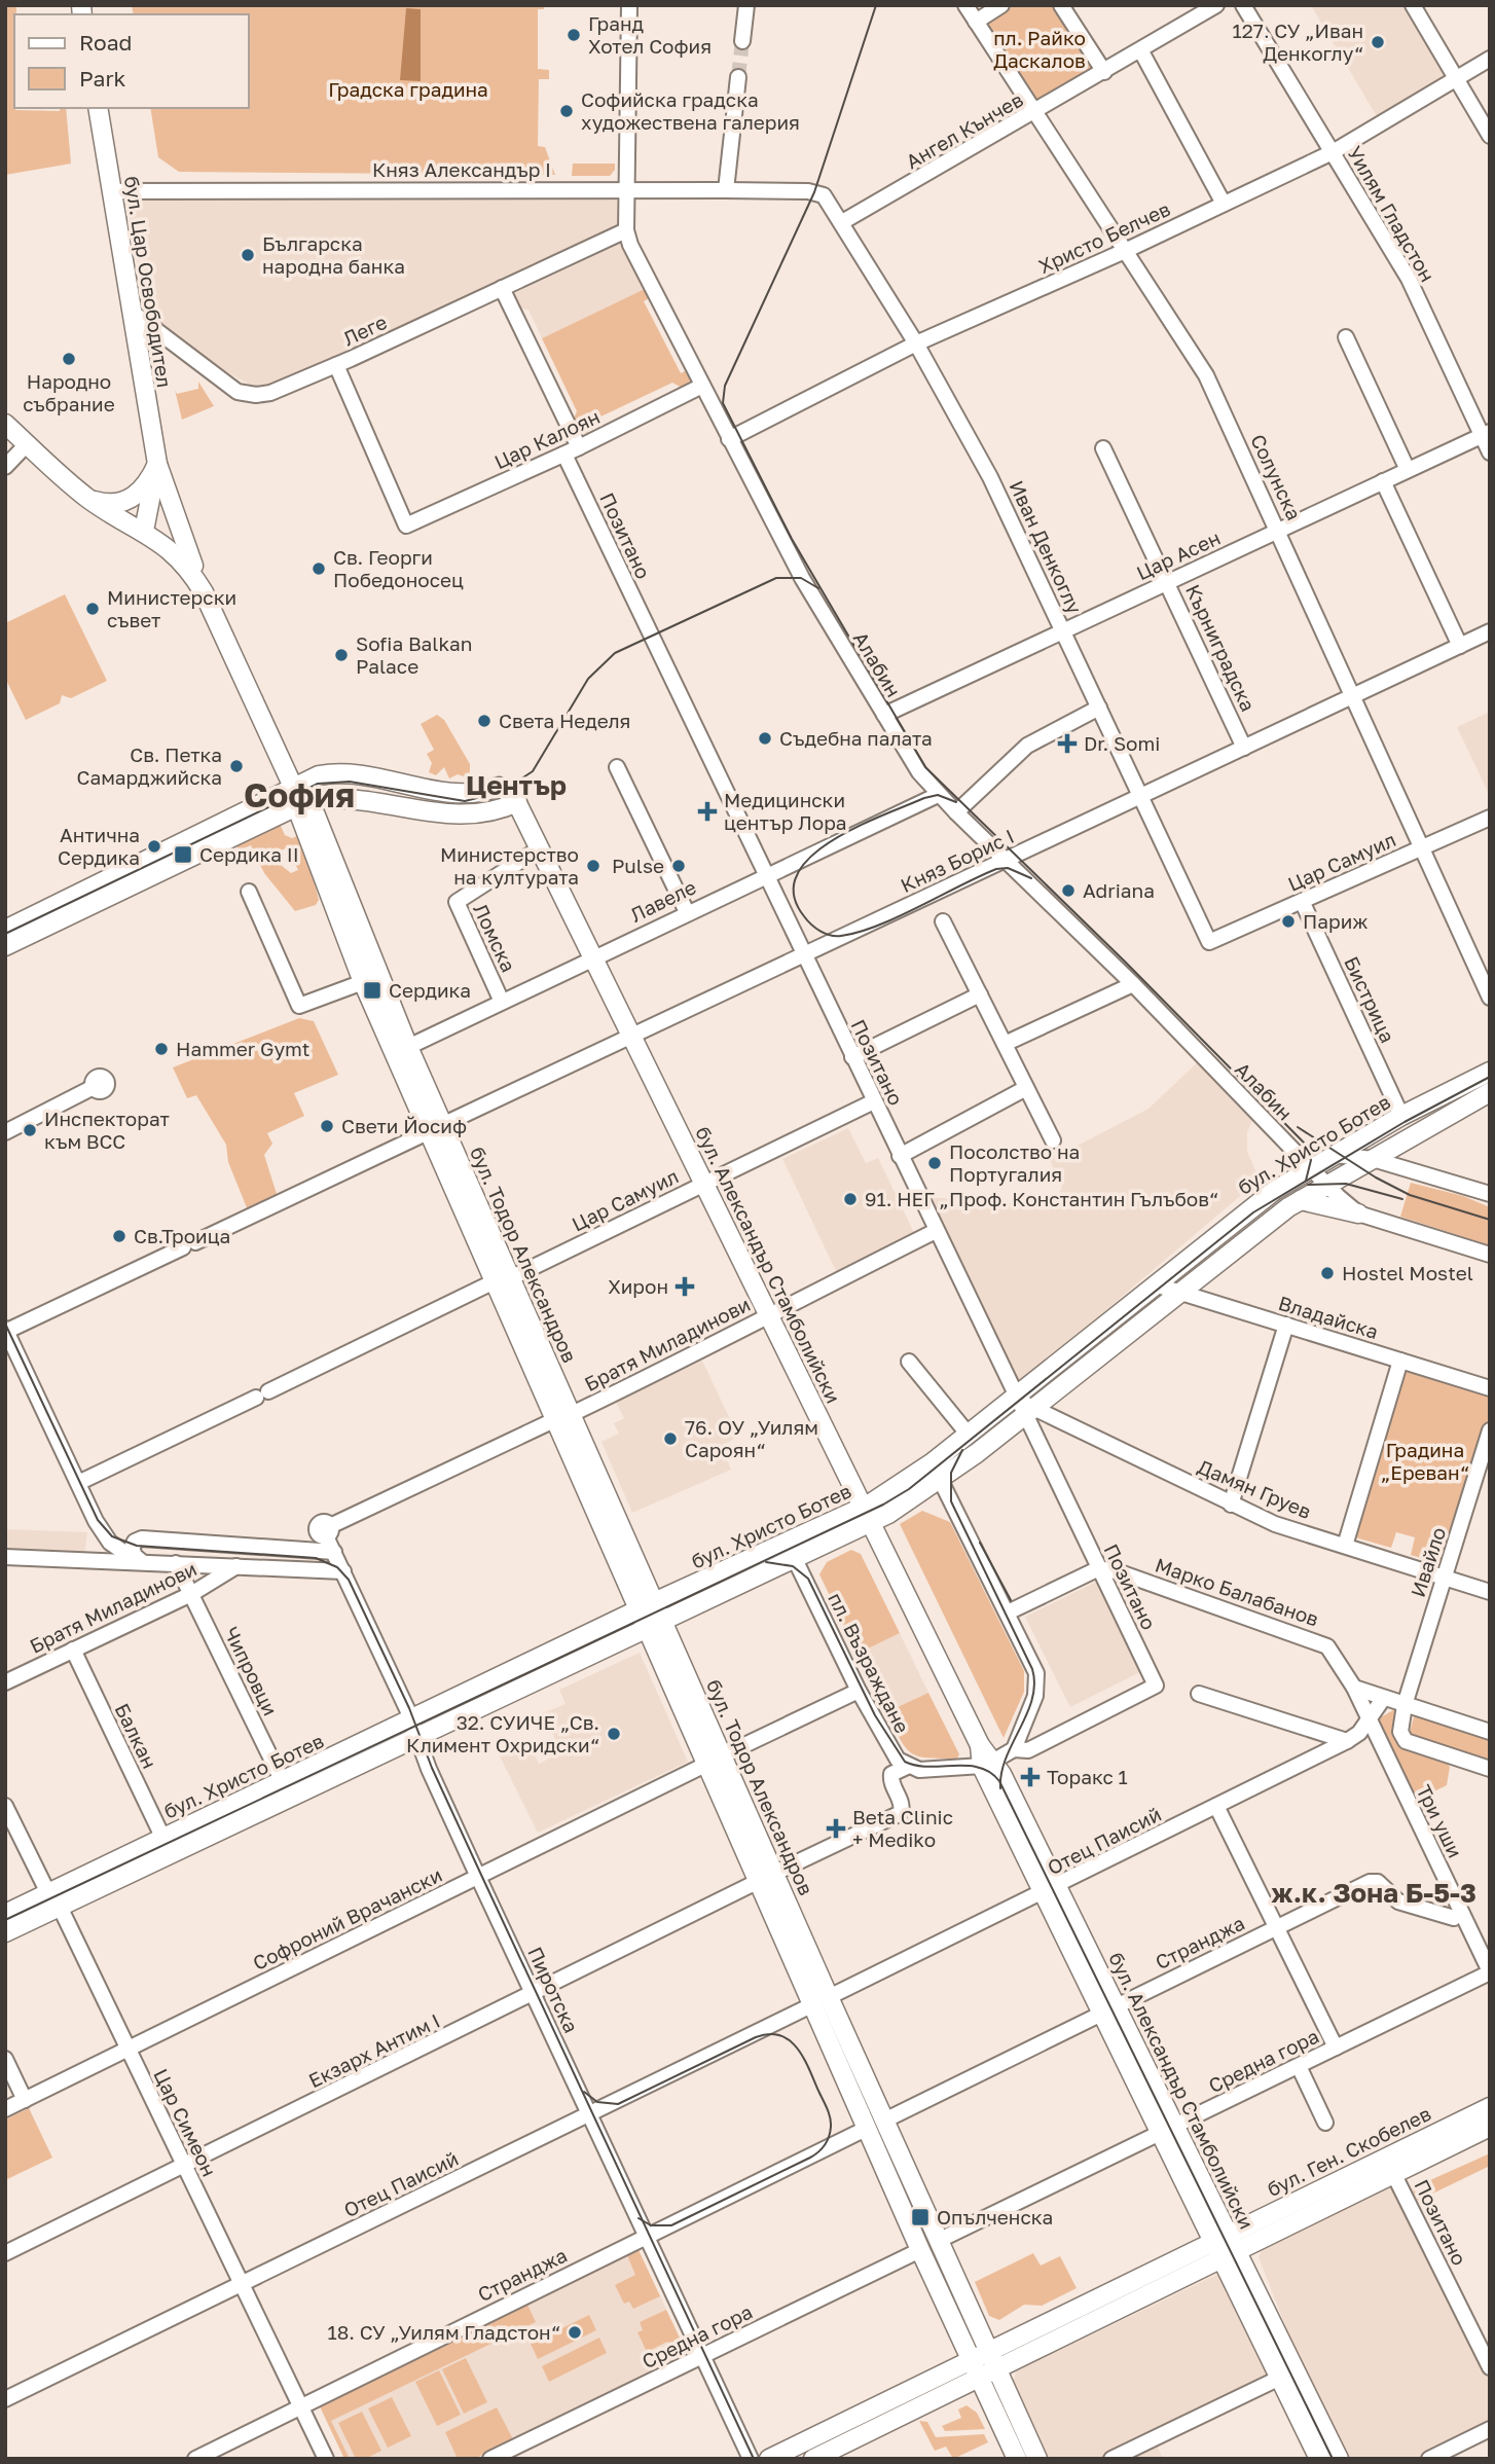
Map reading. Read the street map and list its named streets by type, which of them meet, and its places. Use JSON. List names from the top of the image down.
{
  "streets": {
    "main road": [
      "бул. Цар Освободител",
      "бул. Христо Ботев",
      "бул. Тодор Александров",
      "бул. Александър Стамболийски",
      "бул. Ген. Скобелев"
    ],
    "street": [
      "Ангел Кънчев",
      "Княз Александър I",
      "Уилям Гладстон",
      "Христо Белчев",
      "Леге",
      "Цар Калоян",
      "Солунска",
      "Позитано",
      "Иван Денкоглу",
      "Цар Асен",
      "Кърниградска",
      "Алабин",
      "Княз Борис I",
      "Цар Самуил",
      "Лавеле",
      "Ломска",
      "Бистрица",
      "Владайска",
      "Братя Миладинови",
      "Дамян Груев",
      "Ивайло",
      "Марко Балабанов",
      "пл. Възраждане",
      "Чипровци",
      "Балкан",
      "Три уши",
      "Отец Паисий",
      "Софроний Врачански",
      "Странджа",
      "Пиротска",
      "Екзарх Антим I",
      "Средна гора",
      "Цар Симеон"
    ]
  },
  "crossings": [
    ["Ангел Кънчев", "Солунска"],
    ["Ангел Кънчев", "Иван Денкоглу"],
    ["Княз Александър I", "бул. Цар Освободител"],
    ["Княз Александър I", "Иван Денкоглу"],
    ["Княз Александър I", "Алабин"],
    ["Уилям Гладстон", "Христо Белчев"],
    ["Уилям Гладстон", "Цар Асен"],
    ["Христо Белчев", "Солунска"],
    ["Христо Белчев", "Иван Денкоглу"],
    ["Христо Белчев", "Алабин"],
    ["бул. Цар Освободител", "Леге"],
    ["бул. Цар Освободител", "бул. Тодор Александров"],
    ["Леге", "Цар Калоян"],
    ["Леге", "Алабин"],
    ["Цар Калоян", "Позитано"],
    ["Цар Калоян", "Алабин"],
    ["Солунска", "Цар Асен"],
    ["Солунска", "Княз Борис I"],
    ["Солунска", "Цар Самуил"],
    ["Позитано", "Княз Борис I"],
    ["Позитано", "Цар Самуил"],
    ["Позитано", "Лавеле"],
    ["Позитано", "бул. Христо Ботев"],
    ["Позитано", "Братя Миладинови"],
    ["Позитано", "Дамян Груев"],
    ["Позитано", "Марко Балабанов"],
    ["Позитано", "бул. Ген. Скобелев"],
    ["Иван Денкоглу", "Цар Асен"],
    ["Иван Денкоглу", "Княз Борис I"],
    ["Иван Денкоглу", "Цар Самуил"],
    ["Цар Асен", "Кърниградска"],
    ["Цар Асен", "Алабин"],
    ["Кърниградска", "Княз Борис I"],
    ["Алабин", "Княз Борис I"],
    ["Алабин", "Лавеле"],
    ["Алабин", "бул. Христо Ботев"],
    ["Княз Борис I", "бул. Тодор Александров"],
    ["Княз Борис I", "бул. Александър Стамболийски"],
    ["Цар Самуил", "Бистрица"],
    ["Цар Самуил", "бул. Тодор Александров"],
    ["Цар Самуил", "бул. Александър Стамболийски"],
    ["Лавеле", "Ломска"],
    ["Лавеле", "бул. Тодор Александров"],
    ["Лавеле", "бул. Александър Стамболийски"],
    ["Ломска", "бул. Александър Стамболийски"],
    ["Бистрица", "бул. Христо Ботев"],
    ["бул. Христо Ботев", "бул. Тодор Александров"],
    ["бул. Христо Ботев", "бул. Александър Стамболийски"],
    ["бул. Христо Ботев", "Владайска"],
    ["бул. Христо Ботев", "Дамян Груев"],
    ["бул. Христо Ботев", "пл. Възраждане"],
    ["бул. Христо Ботев", "Чипровци"],
    ["бул. Христо Ботев", "Балкан"],
    ["бул. Христо Ботев", "Пиротска"],
    ["бул. Христо Ботев", "Цар Симеон"],
    ["бул. Тодор Александров", "Братя Миладинови"],
    ["бул. Тодор Александров", "Отец Паисий"],
    ["бул. Тодор Александров", "Софроний Врачански"],
    ["бул. Тодор Александров", "Странджа"],
    ["бул. Тодор Александров", "Екзарх Антим I"],
    ["бул. Тодор Александров", "Средна гора"],
    ["бул. Александър Стамболийски", "Братя Миладинови"],
    ["бул. Александър Стамболийски", "Отец Паисий"],
    ["бул. Александър Стамболийски", "Странджа"],
    ["бул. Александър Стамболийски", "Средна гора"],
    ["бул. Александър Стамболийски", "бул. Ген. Скобелев"],
    ["Братя Миладинови", "Чипровци"],
    ["Братя Миладинови", "Балкан"],
    ["Братя Миладинови", "Пиротска"],
    ["Дамян Груев", "Ивайло"],
    ["Марко Балабанов", "Три уши"],
    ["пл. Възраждане", "Софроний Врачански"],
    ["пл. Възраждане", "Екзарх Антим I"],
    ["Три уши", "Отец Паисий"],
    ["Три уши", "Средна гора"],
    ["Отец Паисий", "Пиротска"],
    ["Отец Паисий", "Цар Симеон"],
    ["Софроний Врачански", "Пиротска"],
    ["Софроний Врачански", "Цар Симеон"],
    ["Странджа", "Пиротска"],
    ["Странджа", "Цар Симеон"],
    ["Пиротска", "Екзарх Антим I"],
    ["Пиротска", "Средна гора"],
    ["Екзарх Антим I", "Цар Симеон"]
  ],
  "districts": ["Център", "София", "ж.к. Зона Б-5-3"],
  "parks": ["пл. Райко Даскалов", "Градска градина", "Градина „Ереван“"],
  "places": {
    "other": [
      "Гранд Хотел София",
      "127. СУ „Иван Денкоглу“",
      "Софийска градска художествена галерия",
      "Българска народна банка",
      "Народно събрание",
      "Св. Георги Победоносец",
      "Министерски съвет",
      "Sofia Balkan Palace",
      "Света Неделя",
      "Съдебна палата",
      "Св. Петка Самарджийска",
      "Антична Сердика",
      "Министерство на културата",
      "Pulse",
      "Adriana",
      "Париж",
      "Hammer Gymt",
      "Свети Йосиф",
      "Инспекторат към ВСС",
      "Посолство на Португалия",
      "91. НЕГ „Проф. Константин Гълъбов“",
      "Св.Троица",
      "Hostel Mostel",
      "76. ОУ „Уилям Сароян“",
      "32. СУИЧЕ „Св. Климент Охридски“",
      "18. СУ „Уилям Гладстон“"
    ],
    "health": [
      "Dr. Somi",
      "Медицински център Лора",
      "Хирон",
      "Торакс 1",
      "Beta Clinic + Mediko"
    ],
    "transit": ["Сердика II", "Сердика", "Опълченска"]
  },
  "legend": ["Road", "Park"]
}
